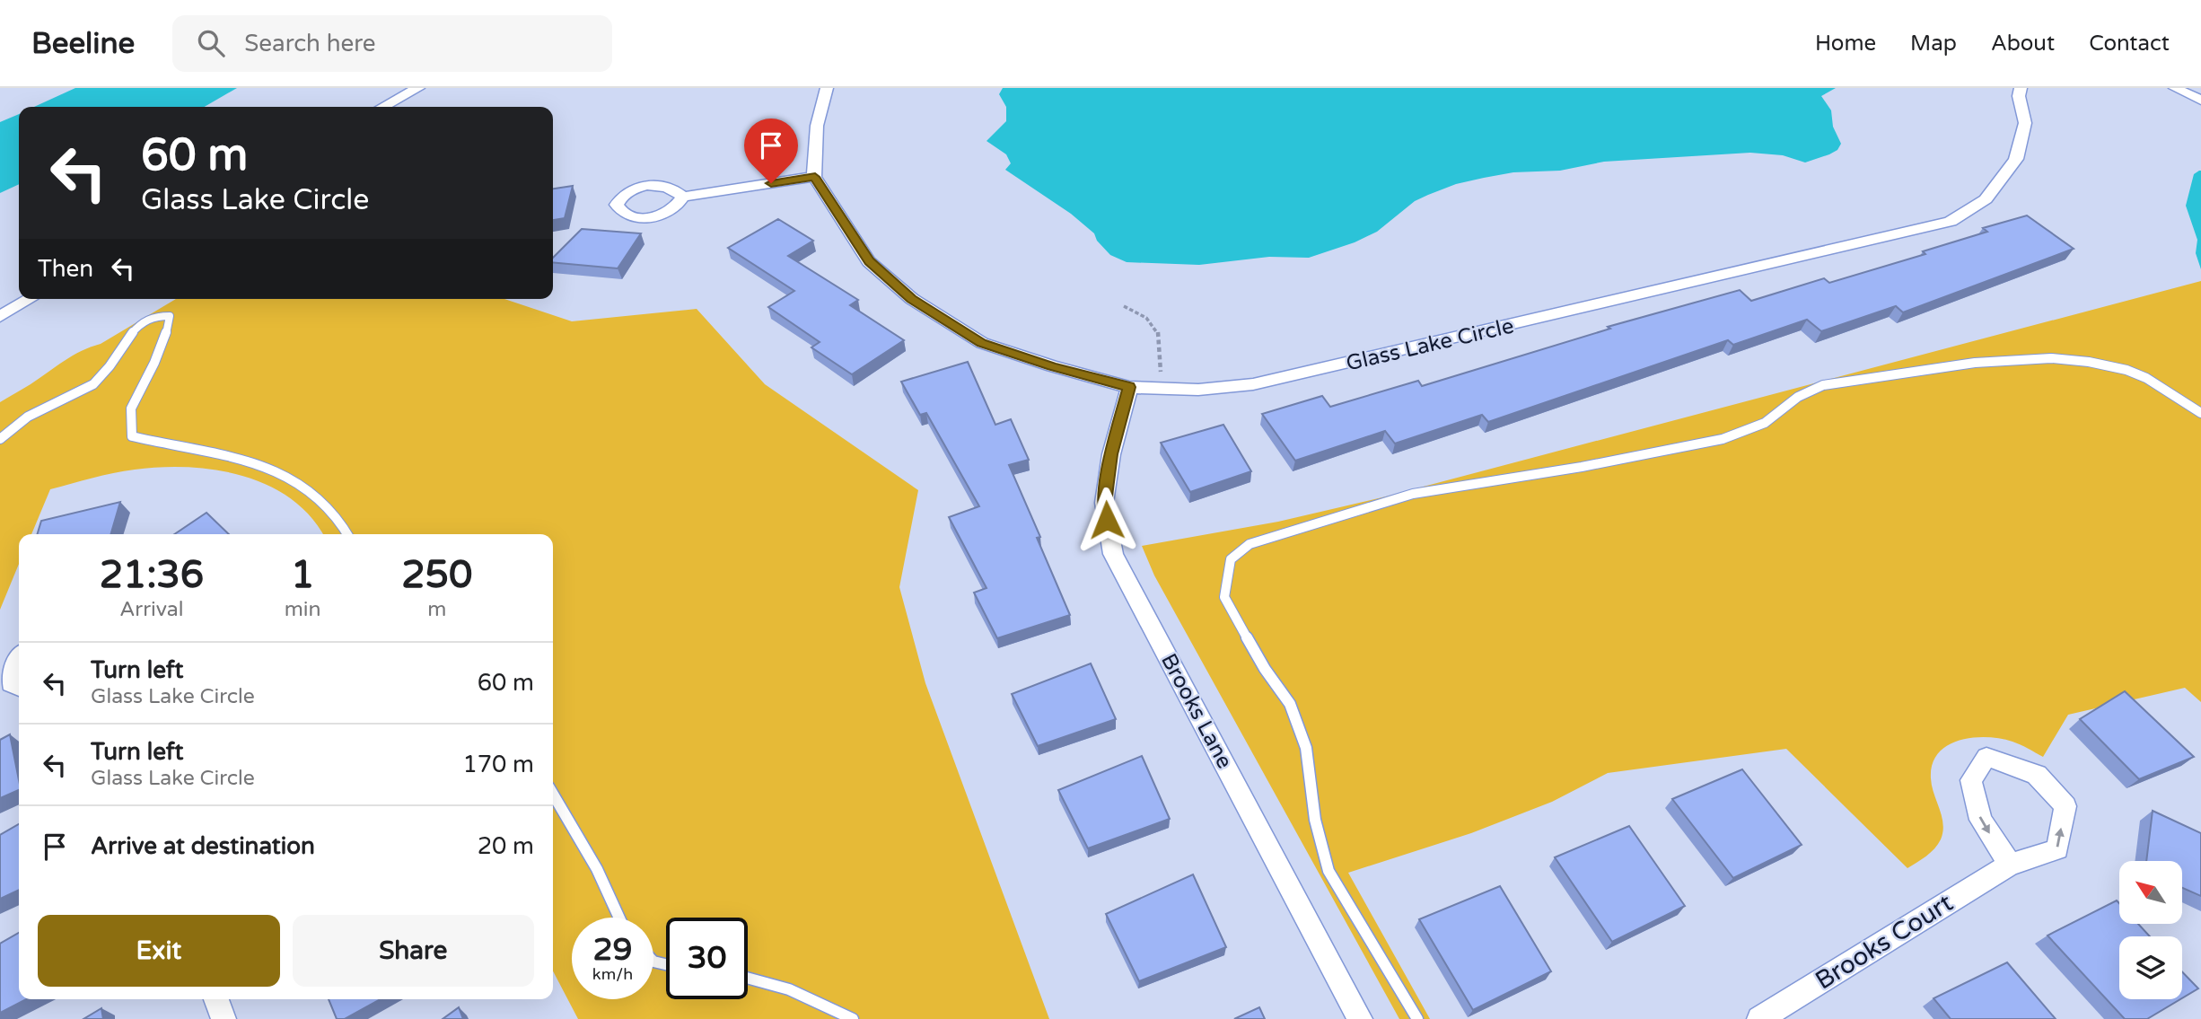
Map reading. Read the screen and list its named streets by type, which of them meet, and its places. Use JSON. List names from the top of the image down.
{
  "streets": {
    "street": ["Glass Lake Circle", "Brooks Lane", "Brooks Court"]
  },
  "crossings": [
    ["Glass Lake Circle", "Brooks Lane"]
  ],
  "north": "top left",
  "page": {
    "header": "Beeline",
    "search": "Search here",
    "nav": [
      "Home",
      "Map",
      "About",
      "Contact"
    ],
    "turn": ["60 m", "Glass Lake Circle"],
    "then": "Then",
    "eta": [
      "21:36",
      "Arrival",
      "1",
      "min",
      "250",
      "m"
    ],
    "list": [
      {
        "name": "Turn left",
        "note": "Glass Lake Circle",
        "value": "60 m"
      },
      {
        "name": "Turn left",
        "note": "Glass Lake Circle",
        "value": "170 m"
      },
      {
        "name": "Arrive at destination",
        "value": "20 m"
      }
    ],
    "buttons": ["Exit", "Share"],
    "speed": "29 km/h",
    "limit": "30"
  }
}
